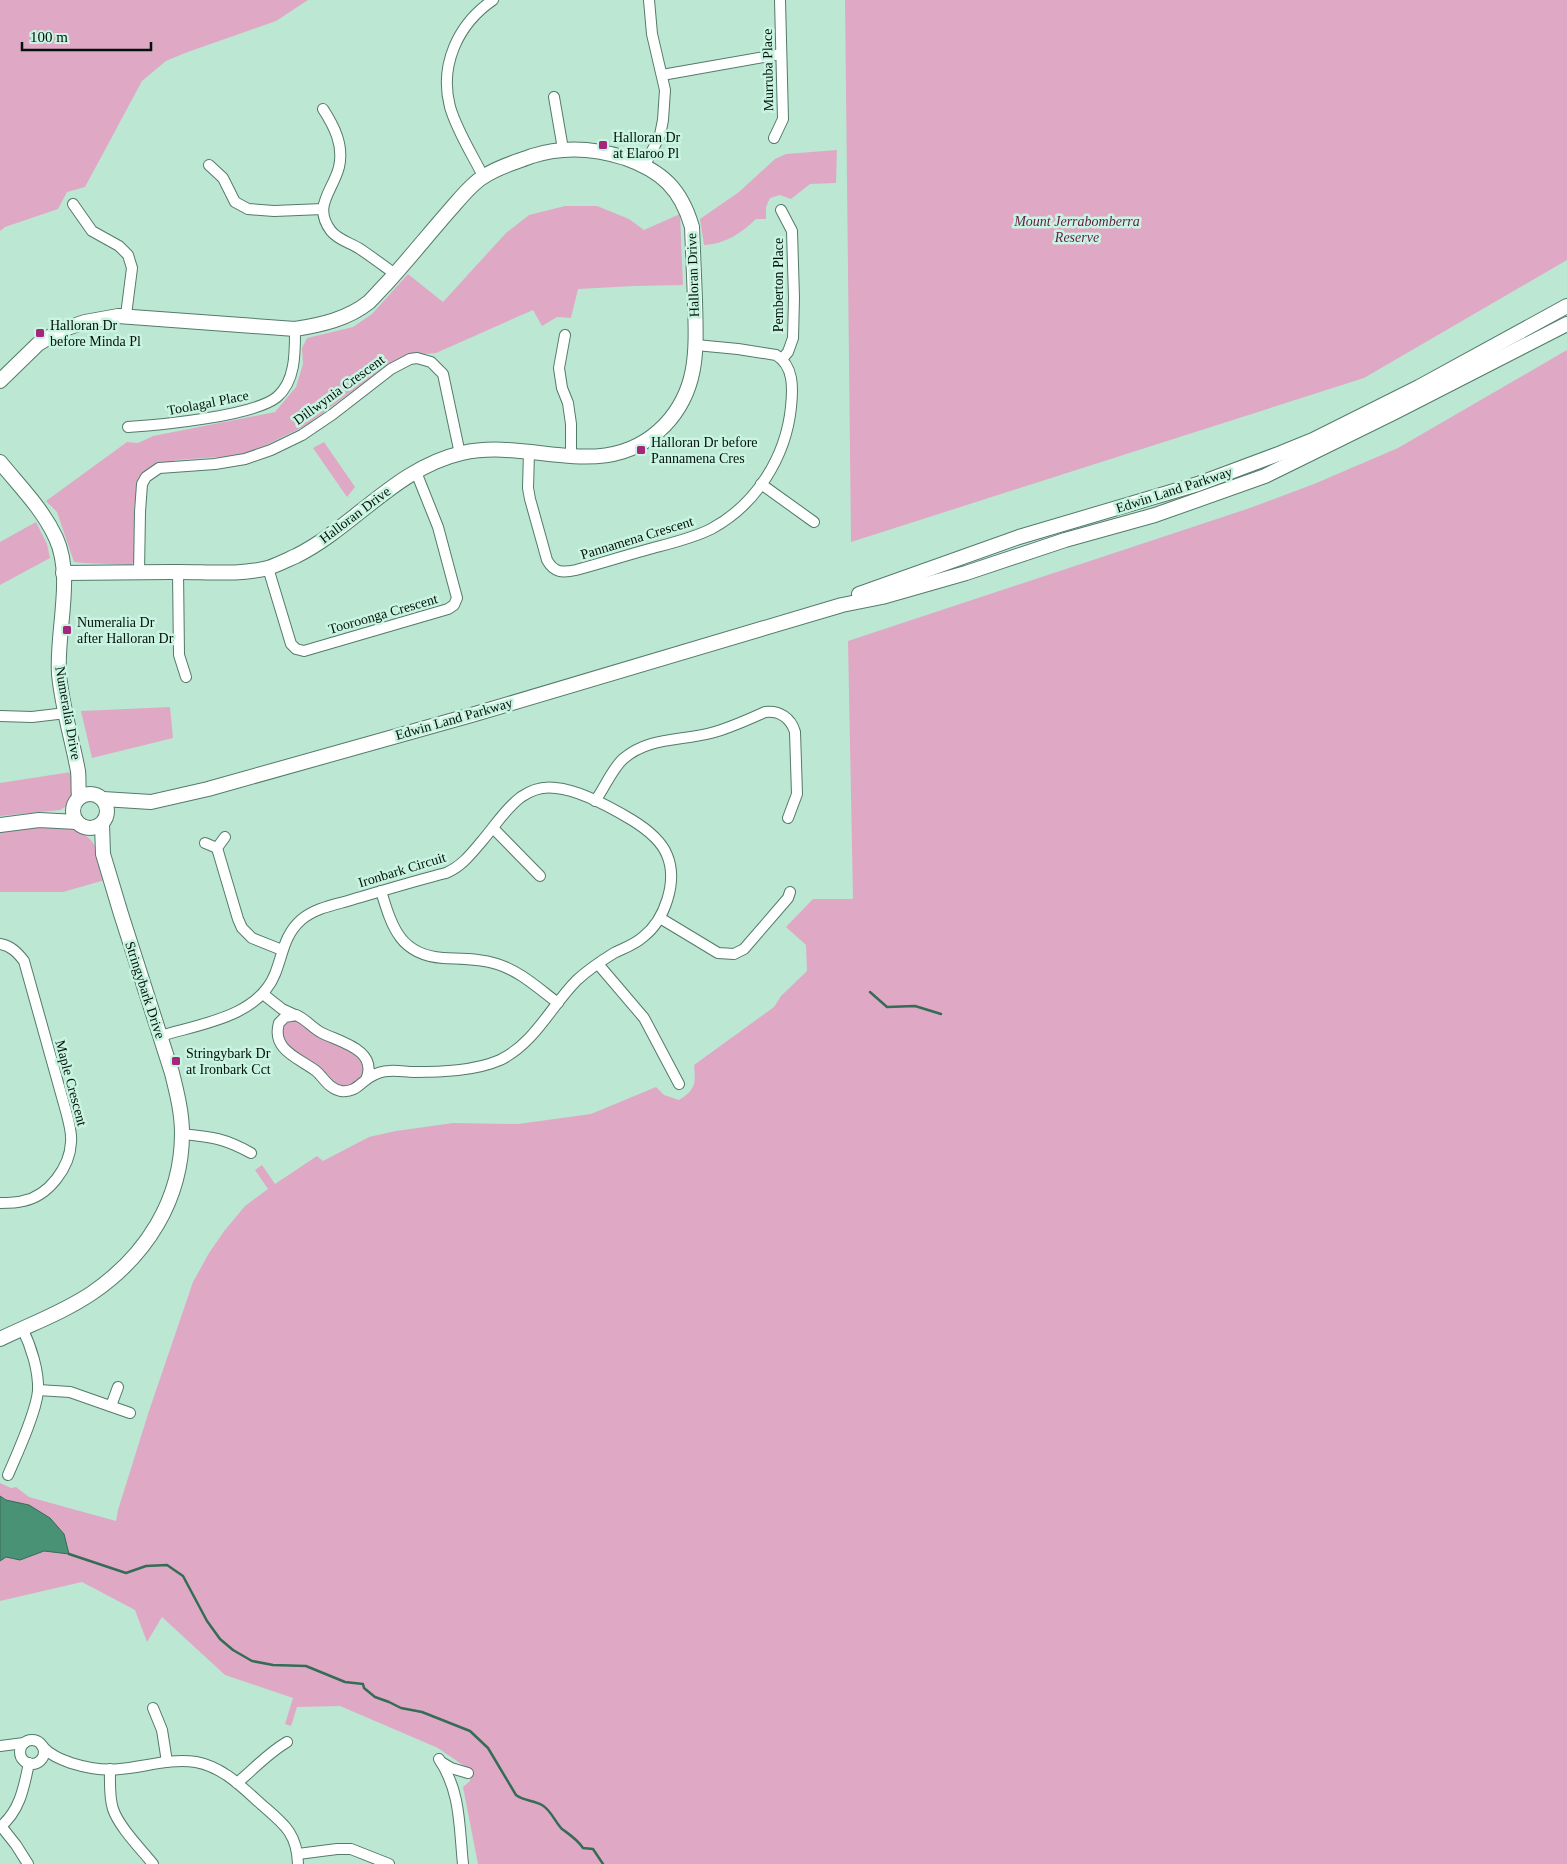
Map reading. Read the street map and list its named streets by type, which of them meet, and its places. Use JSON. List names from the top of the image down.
{
  "streets": {
    "street": [
      "Murruba Place",
      "Halloran Drive",
      "Pemberton Place",
      "Dillwynia Crescent",
      "Toolagal Place",
      "Edwin Land Parkway",
      "Pannamena Crescent",
      "Tooroonga Crescent",
      "Numeralia Drive",
      "Ironbark Circuit",
      "Stringybark Drive",
      "Maple Crescent"
    ]
  },
  "crossings": [
    ["Halloran Drive", "Dillwynia Crescent"],
    ["Halloran Drive", "Toolagal Place"],
    ["Halloran Drive", "Pannamena Crescent"],
    ["Halloran Drive", "Tooroonga Crescent"],
    ["Halloran Drive", "Numeralia Drive"],
    ["Pemberton Place", "Pannamena Crescent"],
    ["Edwin Land Parkway", "Numeralia Drive"],
    ["Edwin Land Parkway", "Stringybark Drive"],
    ["Numeralia Drive", "Stringybark Drive"],
    ["Ironbark Circuit", "Stringybark Drive"]
  ],
  "parks": ["Mount Jerrabomberra Reserve"],
  "places": {
    "transit": [
      "Halloran Dr at Elaroo Pl",
      "Halloran Dr before Minda Pl",
      "Halloran Dr before Pannamena Cres",
      "Numeralia Dr after Halloran Dr",
      "Stringybark Dr at Ironbark Cct"
    ]
  },
  "scale_bar": "100 m"
}
